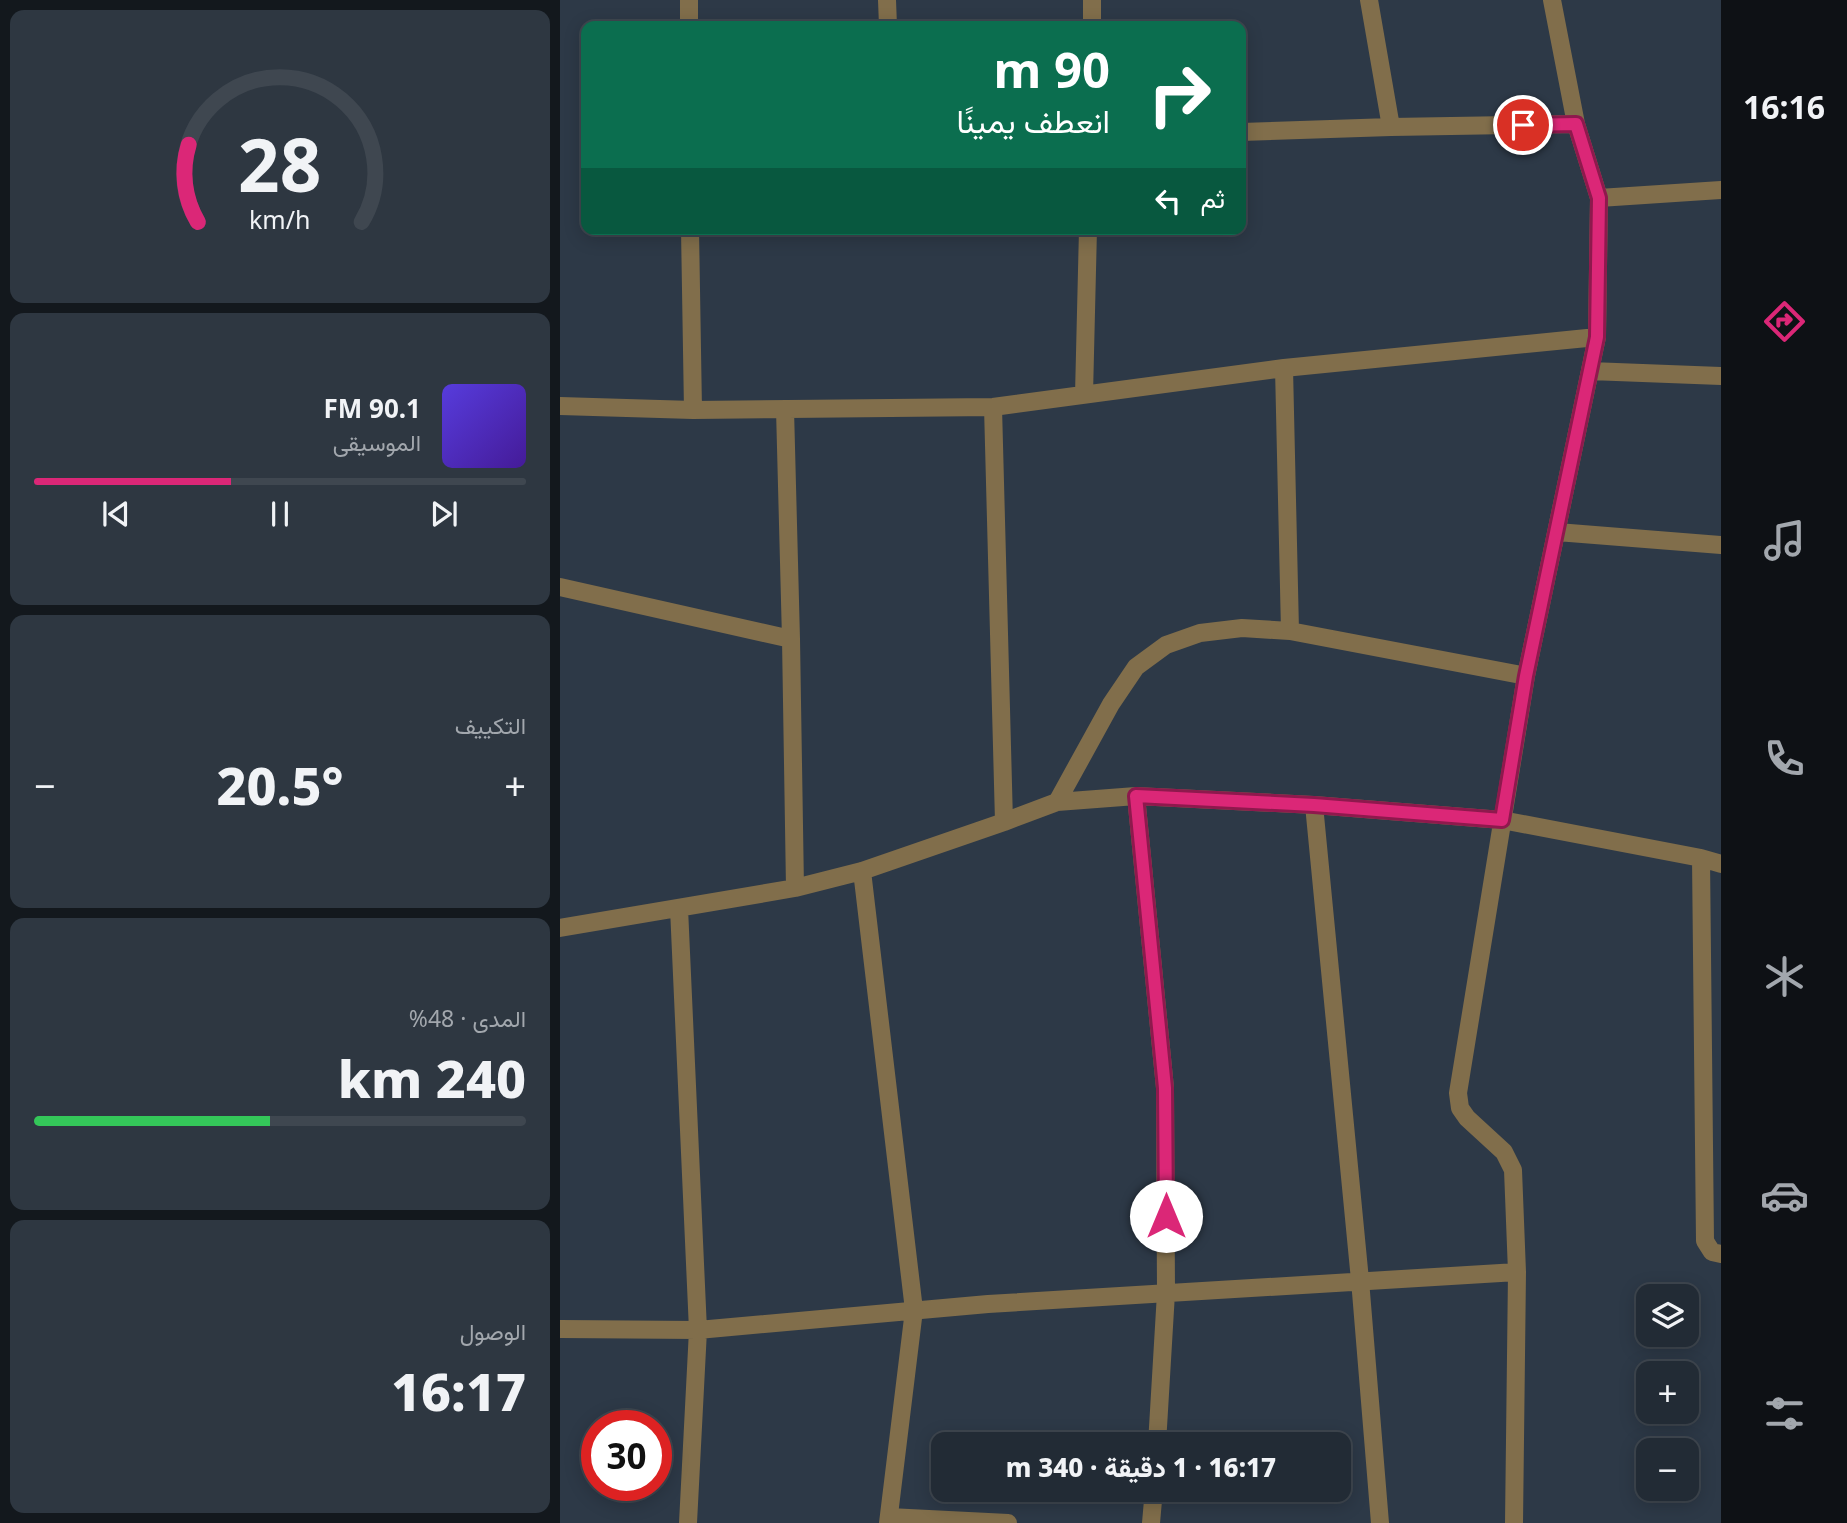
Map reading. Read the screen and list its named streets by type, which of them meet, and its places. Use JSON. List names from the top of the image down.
{
  "page": {
    "tabs": "16:16",
    "turn": ["90 m", "انعطف يمينًا"],
    "then": "ثم",
    "song": ["90.1 FM", "الموسيقى"],
    "tile": [
      "التكييف",
      ["المدى · 48%", "240 km"],
      ["الوصول", "16:17"]
    ],
    "heat": ["−", "20.5°", "+"],
    "map_buttons": ["+", "−"],
    "limit": "30",
    "trip": "16:17 · 1 دقيقة · 340 m",
    "gauge": ["28", "km/h"]
  }
}
